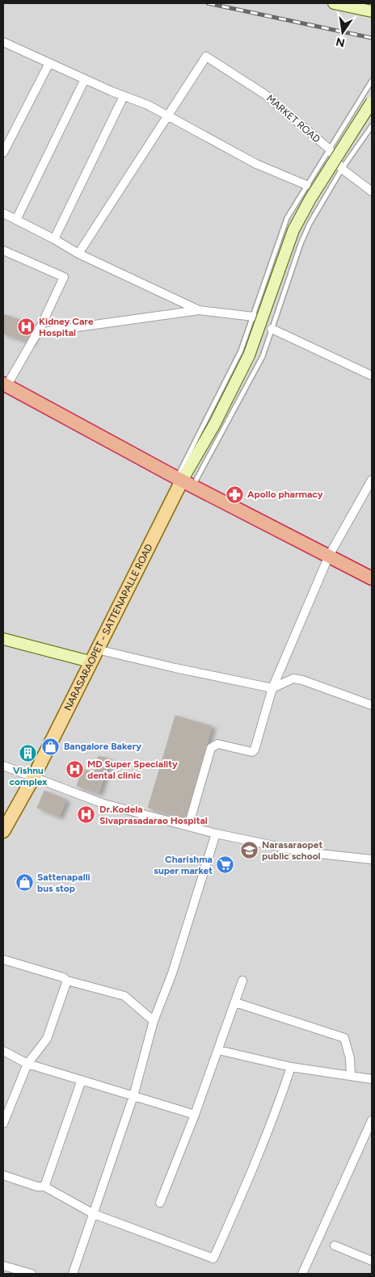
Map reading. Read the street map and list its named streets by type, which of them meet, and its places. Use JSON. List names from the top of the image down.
{
  "streets": {
    "main road": ["NARASARAOPET - SATTENAPALLE ROAD"],
    "street": ["MARKET ROAD"]
  },
  "places": {
    "hospital": ["Kidney Care Hospital", "MD Super Speciality dental clinic", "Dr.Kodela Sivaprasadarao Hospital"],
    "pharmacy": ["Apollo pharmacy"],
    "shop": ["Bangalore Bakery", "Sattenapalli bus stop"],
    "building": ["Vishnu complex"],
    "school or university": ["Narasaraopet public school"],
    "supermarket": ["Charishma super market"]
  },
  "north": "bottom"
}
